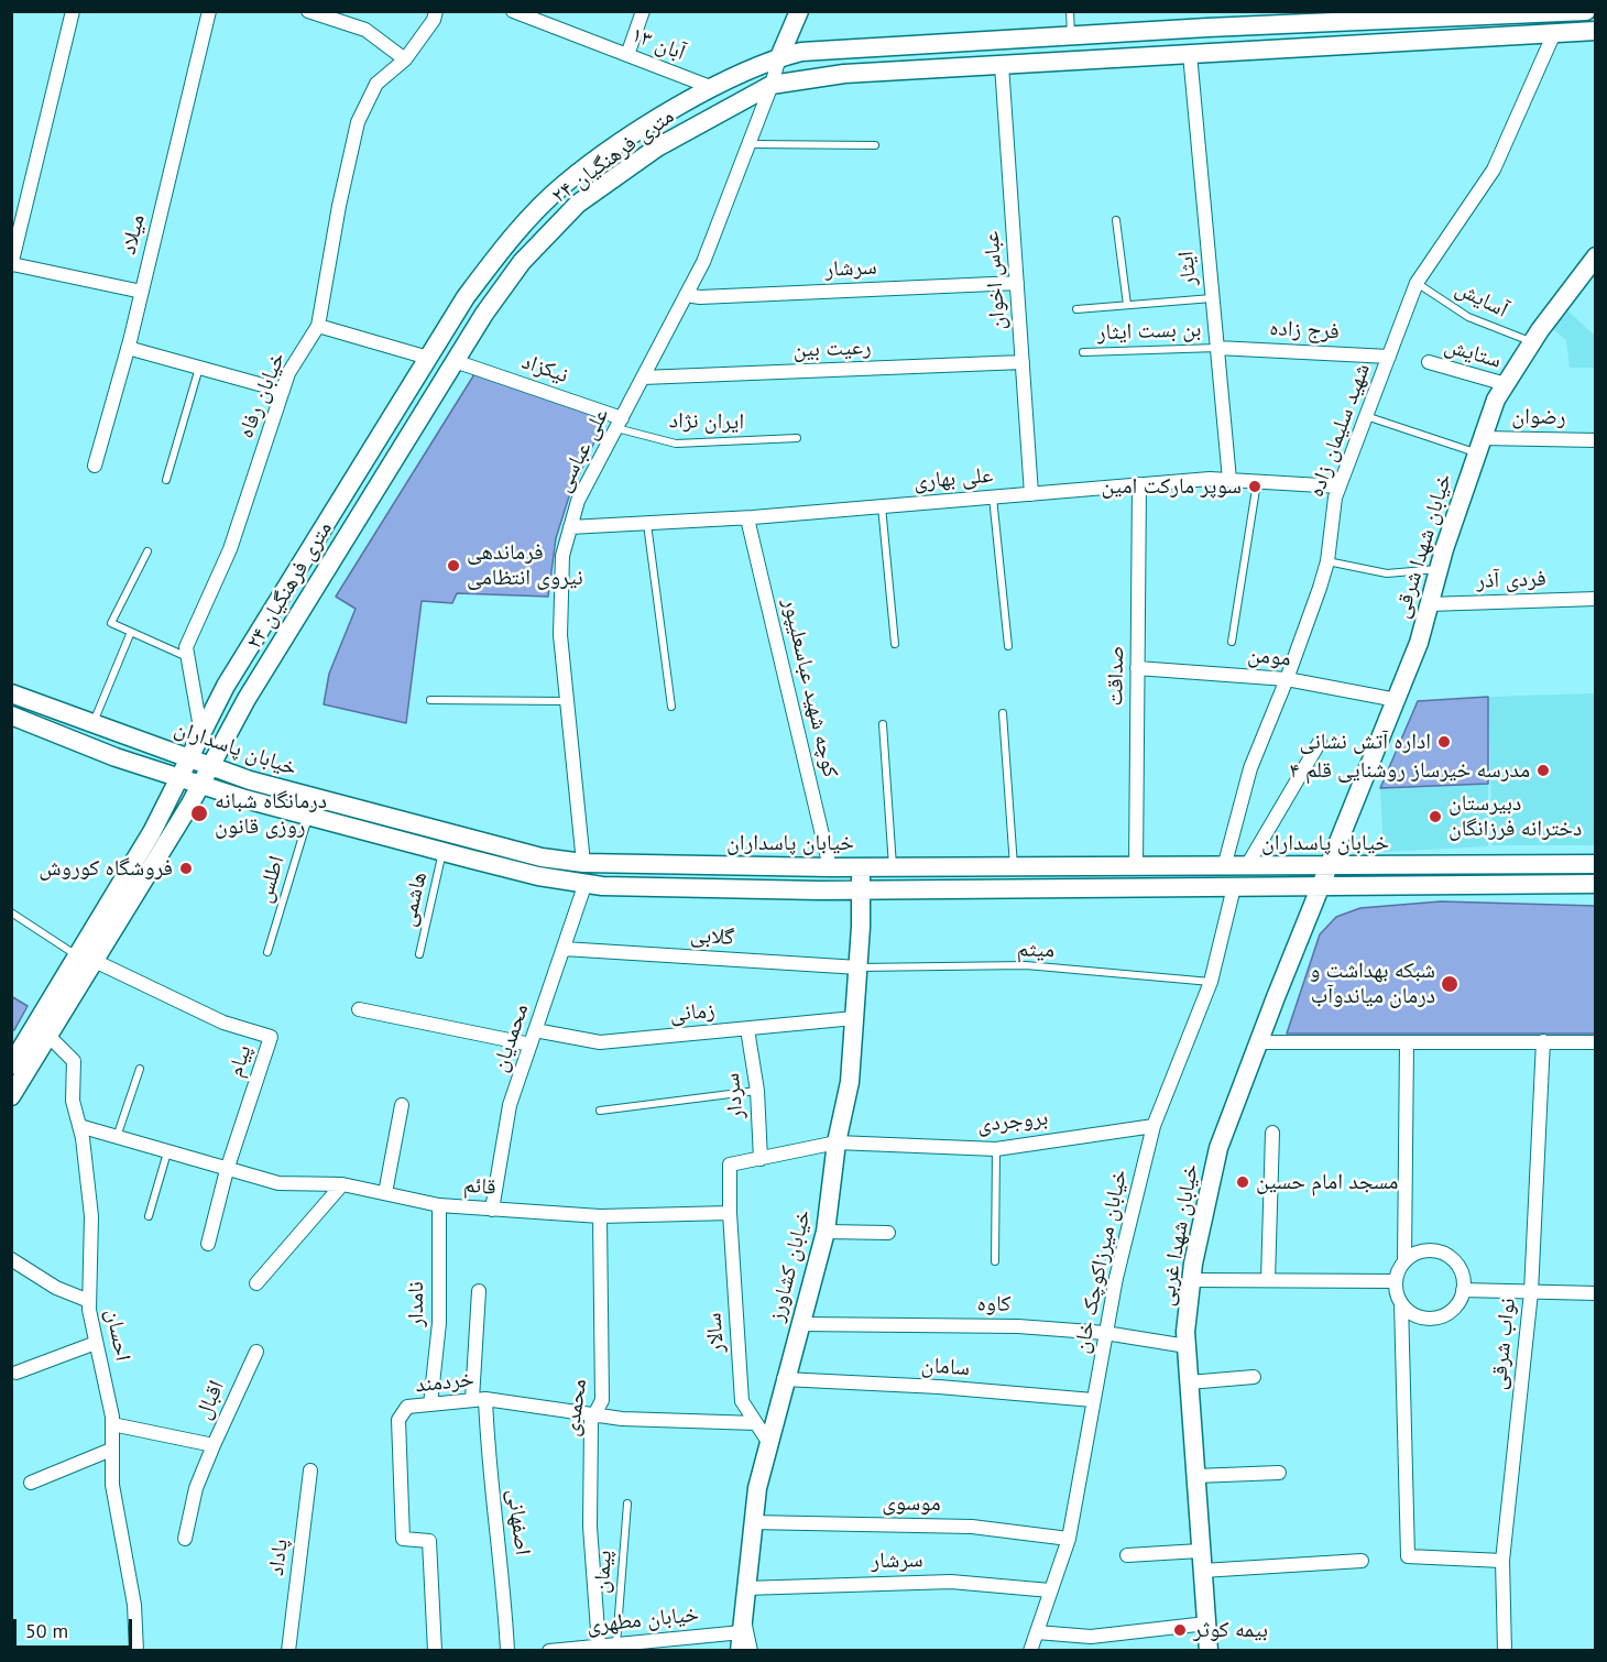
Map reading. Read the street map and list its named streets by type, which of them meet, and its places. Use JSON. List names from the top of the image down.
{
  "streets": {
    "main road": [
      "۲۴ متری فرهنگیان",
      "خیابان شهدا شرقی",
      "خیابان پاسداران",
      "خیابان شهدا غربی",
      "خیابان کشاورز"
    ],
    "street": [
      "۱۳ آبان",
      "میلاد",
      "سرشار",
      "ایثار",
      "عباس اخوان",
      "فرج زاده",
      "رعیت بین",
      "ستایش",
      "نیکزاد",
      "خیابان رفاه",
      "رضوان",
      "شهید سلیمان زاده",
      "علی عباسی",
      "علی بهاری",
      "فردی آذر",
      "مومن",
      "صداقت",
      "کوچه شهید عباسعلیپور",
      "گلابی",
      "زمانی",
      "محمدیان",
      "پیام",
      "سردار",
      "بروجردی",
      "قائم",
      "خیابان میرزاکوچک خان",
      "نامدار",
      "کاوه",
      "سالار",
      "احسان",
      "نواب شرقی",
      "سامان",
      "خردمند",
      "اقبال",
      "محمدی",
      "موسوی",
      "اصفهانی",
      "پاداد",
      "خیابان مطهری"
    ],
    "lane": [
      "آسایش",
      "بن بست ایثار",
      "ایران نژاد",
      "اطلس",
      "هاشمی",
      "میثم",
      "پیمان"
    ]
  },
  "crossings": [
    ["۱۳ آبان", "۲۴ متری فرهنگیان"],
    ["۲۴ متری فرهنگیان", "ایثار"],
    ["۲۴ متری فرهنگیان", "عباس اخوان"],
    ["۲۴ متری فرهنگیان", "نیکزاد"],
    ["۲۴ متری فرهنگیان", "شهید سلیمان زاده"],
    ["۲۴ متری فرهنگیان", "علی عباسی"],
    ["۲۴ متری فرهنگیان", "خیابان پاسداران"],
    ["۲۴ متری فرهنگیان", "پیام"],
    ["۲۴ متری فرهنگیان", "احسان"],
    ["سرشار", "عباس اخوان"],
    ["سرشار", "علی عباسی"],
    ["سرشار", "خیابان میرزاکوچک خان"],
    ["سرشار", "خیابان کشاورز"],
    ["ایثار", "فرج زاده"],
    ["ایثار", "بن بست ایثار"],
    ["ایثار", "علی بهاری"],
    ["عباس اخوان", "رعیت بین"],
    ["عباس اخوان", "علی بهاری"],
    ["آسایش", "شهید سلیمان زاده"],
    ["آسایش", "خیابان شهدا شرقی"],
    ["فرج زاده", "بن بست ایثار"],
    ["فرج زاده", "شهید سلیمان زاده"],
    ["رعیت بین", "علی عباسی"],
    ["ستایش", "خیابان شهدا شرقی"],
    ["نیکزاد", "ایران نژاد"],
    ["نیکزاد", "علی عباسی"],
    ["رضوان", "خیابان شهدا شرقی"],
    ["ایران نژاد", "علی عباسی"],
    ["شهید سلیمان زاده", "علی بهاری"],
    ["شهید سلیمان زاده", "مومن"],
    ["شهید سلیمان زاده", "خیابان پاسداران"],
    ["علی عباسی", "علی بهاری"],
    ["علی عباسی", "خیابان پاسداران"],
    ["علی بهاری", "صداقت"],
    ["علی بهاری", "کوچه شهید عباسعلیپور"],
    ["خیابان شهدا شرقی", "فردی آذر"],
    ["خیابان شهدا شرقی", "مومن"],
    ["خیابان شهدا شرقی", "خیابان پاسداران"],
    ["خیابان شهدا شرقی", "خیابان شهدا غربی"],
    ["مومن", "صداقت"],
    ["صداقت", "خیابان پاسداران"],
    ["کوچه شهید عباسعلیپور", "خیابان پاسداران"],
    ["خیابان پاسداران", "اطلس"],
    ["خیابان پاسداران", "هاشمی"],
    ["خیابان پاسداران", "محمدیان"],
    ["خیابان پاسداران", "خیابان شهدا غربی"],
    ["خیابان پاسداران", "خیابان میرزاکوچک خان"],
    ["خیابان پاسداران", "خیابان کشاورز"],
    ["گلابی", "میثم"],
    ["گلابی", "محمدیان"],
    ["گلابی", "خیابان کشاورز"],
    ["میثم", "خیابان میرزاکوچک خان"],
    ["میثم", "خیابان کشاورز"],
    ["زمانی", "محمدیان"],
    ["زمانی", "سردار"],
    ["زمانی", "خیابان کشاورز"],
    ["محمدیان", "قائم"],
    ["پیام", "قائم"],
    ["بروجردی", "خیابان میرزاکوچک خان"],
    ["بروجردی", "خیابان کشاورز"],
    ["قائم", "نامدار"],
    ["قائم", "سالار"],
    ["قائم", "احسان"],
    ["قائم", "محمدی"],
    ["خیابان شهدا غربی", "کاوه"],
    ["خیابان میرزاکوچک خان", "کاوه"],
    ["خیابان میرزاکوچک خان", "سامان"],
    ["خیابان میرزاکوچک خان", "موسوی"],
    ["خیابان کشاورز", "کاوه"],
    ["خیابان کشاورز", "سالار"],
    ["خیابان کشاورز", "سامان"],
    ["خیابان کشاورز", "موسوی"],
    ["خیابان کشاورز", "خیابان مطهری"],
    ["نامدار", "خردمند"],
    ["سالار", "خردمند"],
    ["احسان", "اقبال"],
    ["خردمند", "محمدی"],
    ["خردمند", "اصفهانی"],
    ["محمدی", "خیابان مطهری"],
    ["پیمان", "خیابان مطهری"]
  ],
  "places": [
    "سوپر مارکت امین",
    "فرماندهی نیروی انتظامی",
    "اداره آتش نشانی",
    "مدرسه خیرساز روشنایی قلم ۴",
    "درمانگاه شبانه روزی قانون",
    "دبیرستان دخترانه فرزانگان",
    "فروشگاه کوروش",
    "شبکه بهداشت و درمان میاندوآب",
    "مسجد امام حسین",
    "بیمه کوثر"
  ],
  "scale_bar": "50 m"
}
